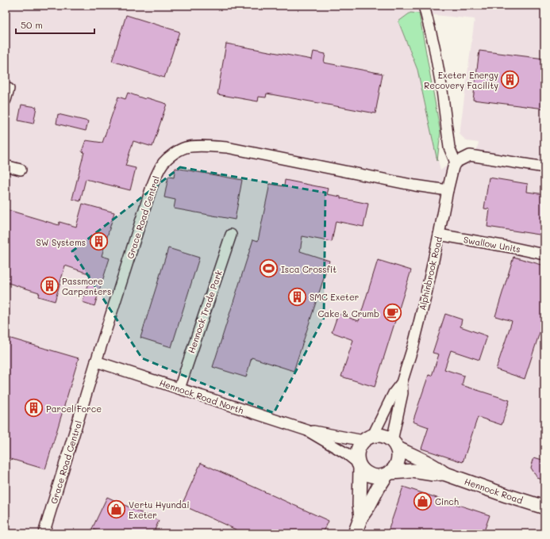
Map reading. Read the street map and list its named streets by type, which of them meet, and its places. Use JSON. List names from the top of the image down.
{
  "streets": {
    "main road": ["Hennock Road"],
    "street": [
      "Grace Road Central",
      "Swallow Units",
      "Alphinbrook Road",
      "Hennock Trade Park",
      "Hennock Road North"
    ]
  },
  "crossings": [
    ["Grace Road Central", "Alphinbrook Road"],
    ["Grace Road Central", "Hennock Road North"],
    ["Swallow Units", "Alphinbrook Road"],
    ["Alphinbrook Road", "Hennock Road North"],
    ["Alphinbrook Road", "Hennock Road"],
    ["Hennock Trade Park", "Hennock Road North"],
    ["Hennock Road North", "Hennock Road"]
  ],
  "places": {
    "building": [
      "Exeter Energy Recovery Facility",
      "SW Systems",
      "Passmore Carpenters",
      "SMC Exeter",
      "Parcel Force"
    ],
    "sports": ["Isca Crossfit"],
    "cafe": ["Cake & Crumb"],
    "shop": ["Cinch", "Vertu Hyundai Exeter"]
  },
  "scale_bar": "50 m"
}
